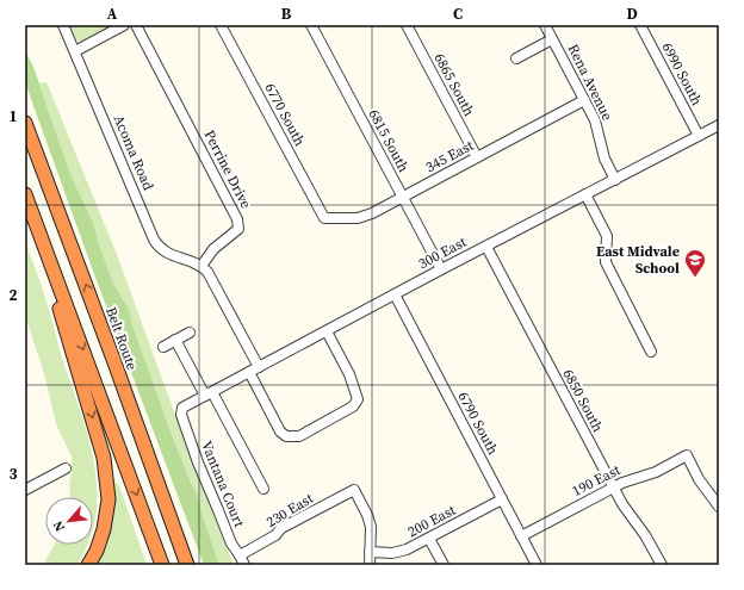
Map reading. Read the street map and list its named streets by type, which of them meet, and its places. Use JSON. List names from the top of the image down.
{
  "streets": {
    "highway": ["Belt Route"],
    "street": [
      "6990 South",
      "Rena Avenue",
      "6865 South",
      "6770 South",
      "6815 South",
      "Acoma Road",
      "345 East",
      "Perrine Drive",
      "300 East",
      "6850 South",
      "6790 South",
      "190 East",
      "Vantana Court",
      "230 East",
      "200 East"
    ]
  },
  "crossings": [
    ["6990 South", "300 East"],
    ["Rena Avenue", "345 East"],
    ["Rena Avenue", "300 East"],
    ["6865 South", "345 East"],
    ["6770 South", "345 East"],
    ["6815 South", "345 East"],
    ["6815 South", "300 East"],
    ["Acoma Road", "Perrine Drive"],
    ["300 East", "6850 South"],
    ["300 East", "6790 South"],
    ["300 East", "Vantana Court"],
    ["6850 South", "190 East"],
    ["6790 South", "190 East"],
    ["6790 South", "200 East"],
    ["Vantana Court", "230 East"],
    ["230 East", "200 East"]
  ],
  "places": {
    "school or university": ["East Midvale School"]
  },
  "north": "bottom left",
  "grid": {
    "columns": [
      "A",
      "B",
      "C",
      "D"
    ],
    "rows": ["1", "2", "3"]
  }
}
